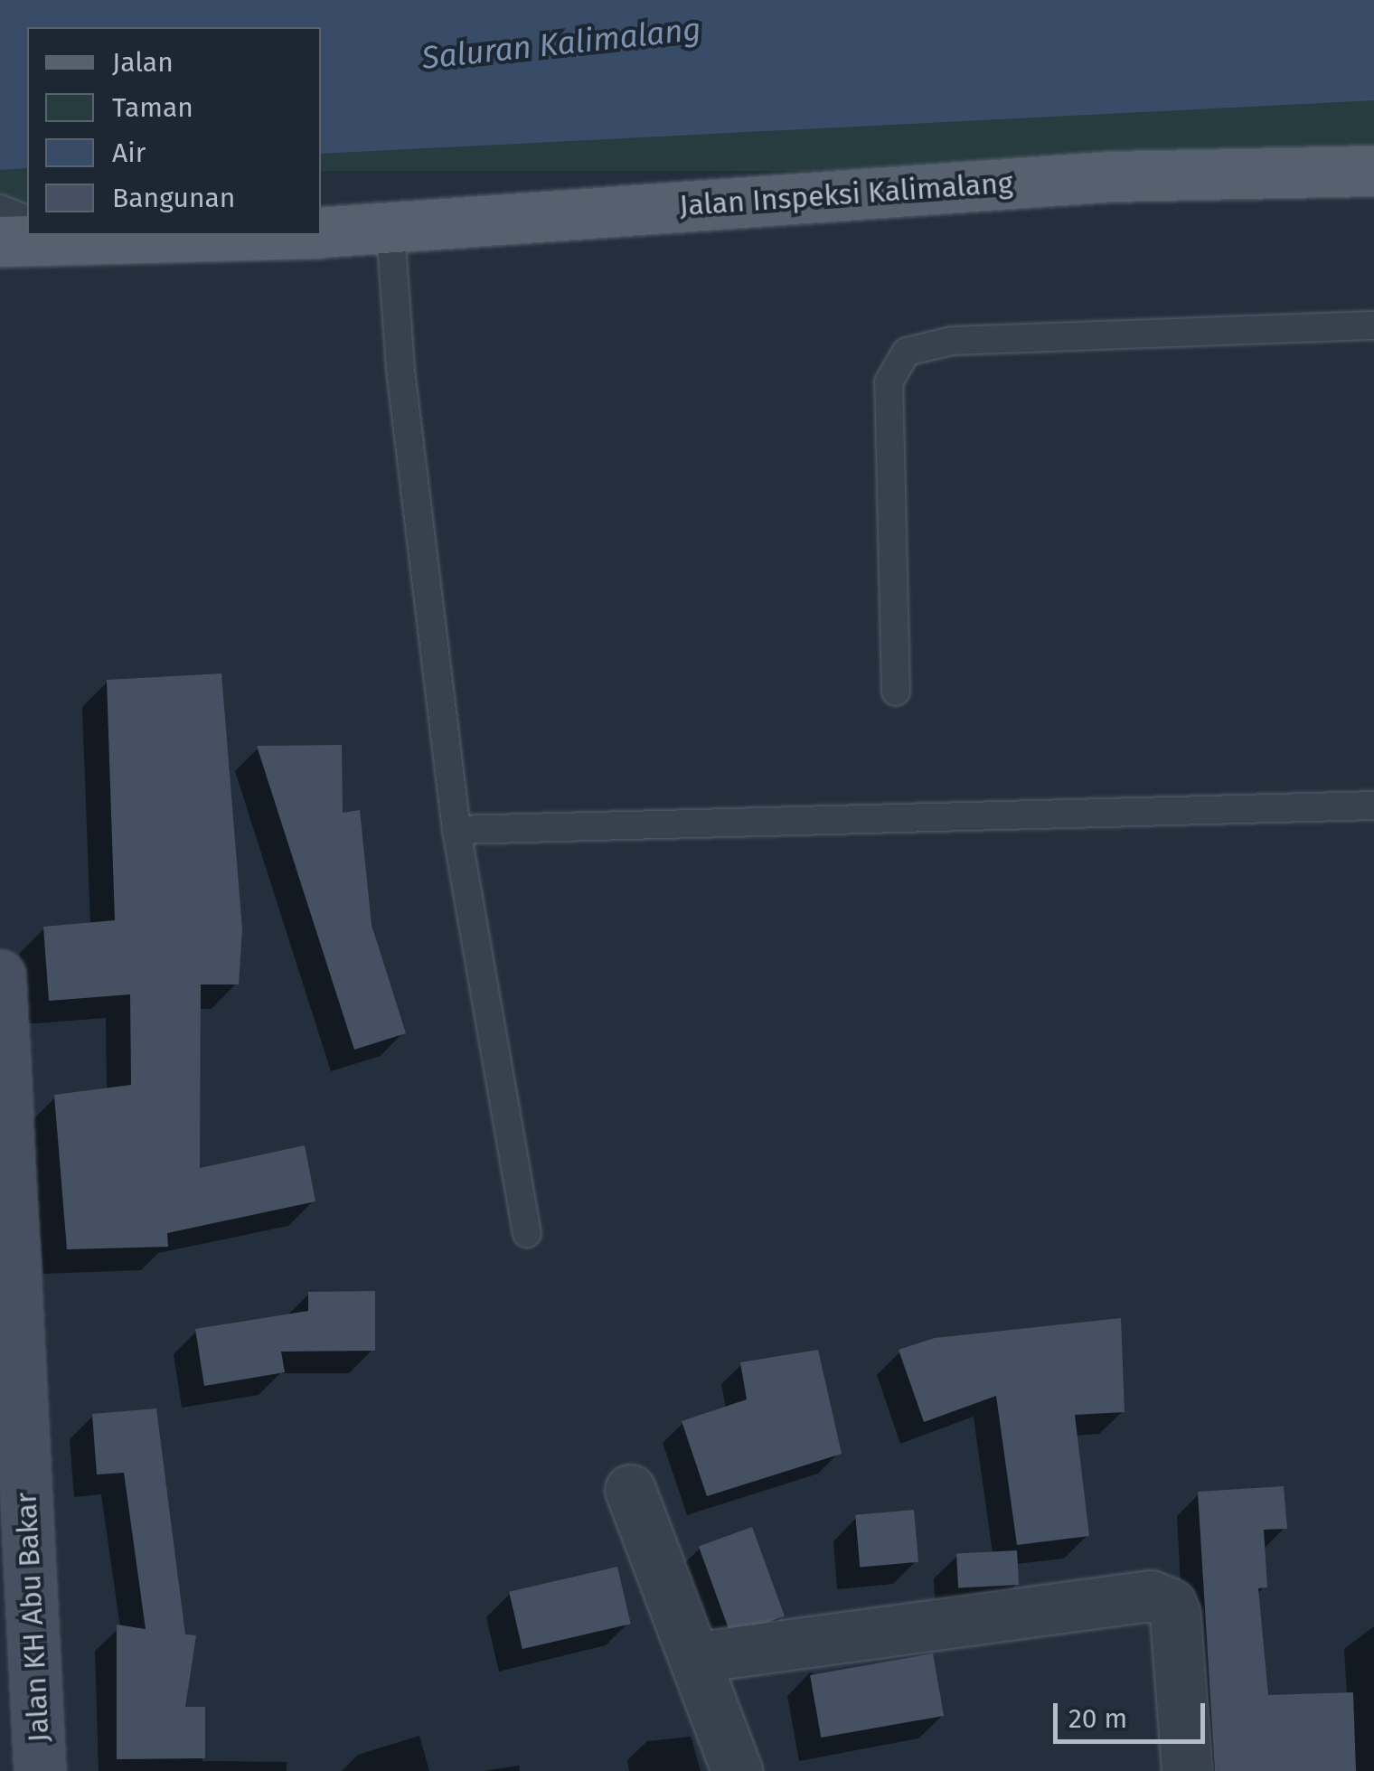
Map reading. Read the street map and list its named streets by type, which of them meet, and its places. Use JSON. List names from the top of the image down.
{
  "streets": {
    "main road": ["Jalan Inspeksi Kalimalang"],
    "street": ["Jalan KH Abu Bakar"]
  },
  "water": ["Saluran Kalimalang"],
  "legend": [
    "Jalan",
    "Taman",
    "Air",
    "Bangunan"
  ],
  "scale_bar": "20 m"
}
